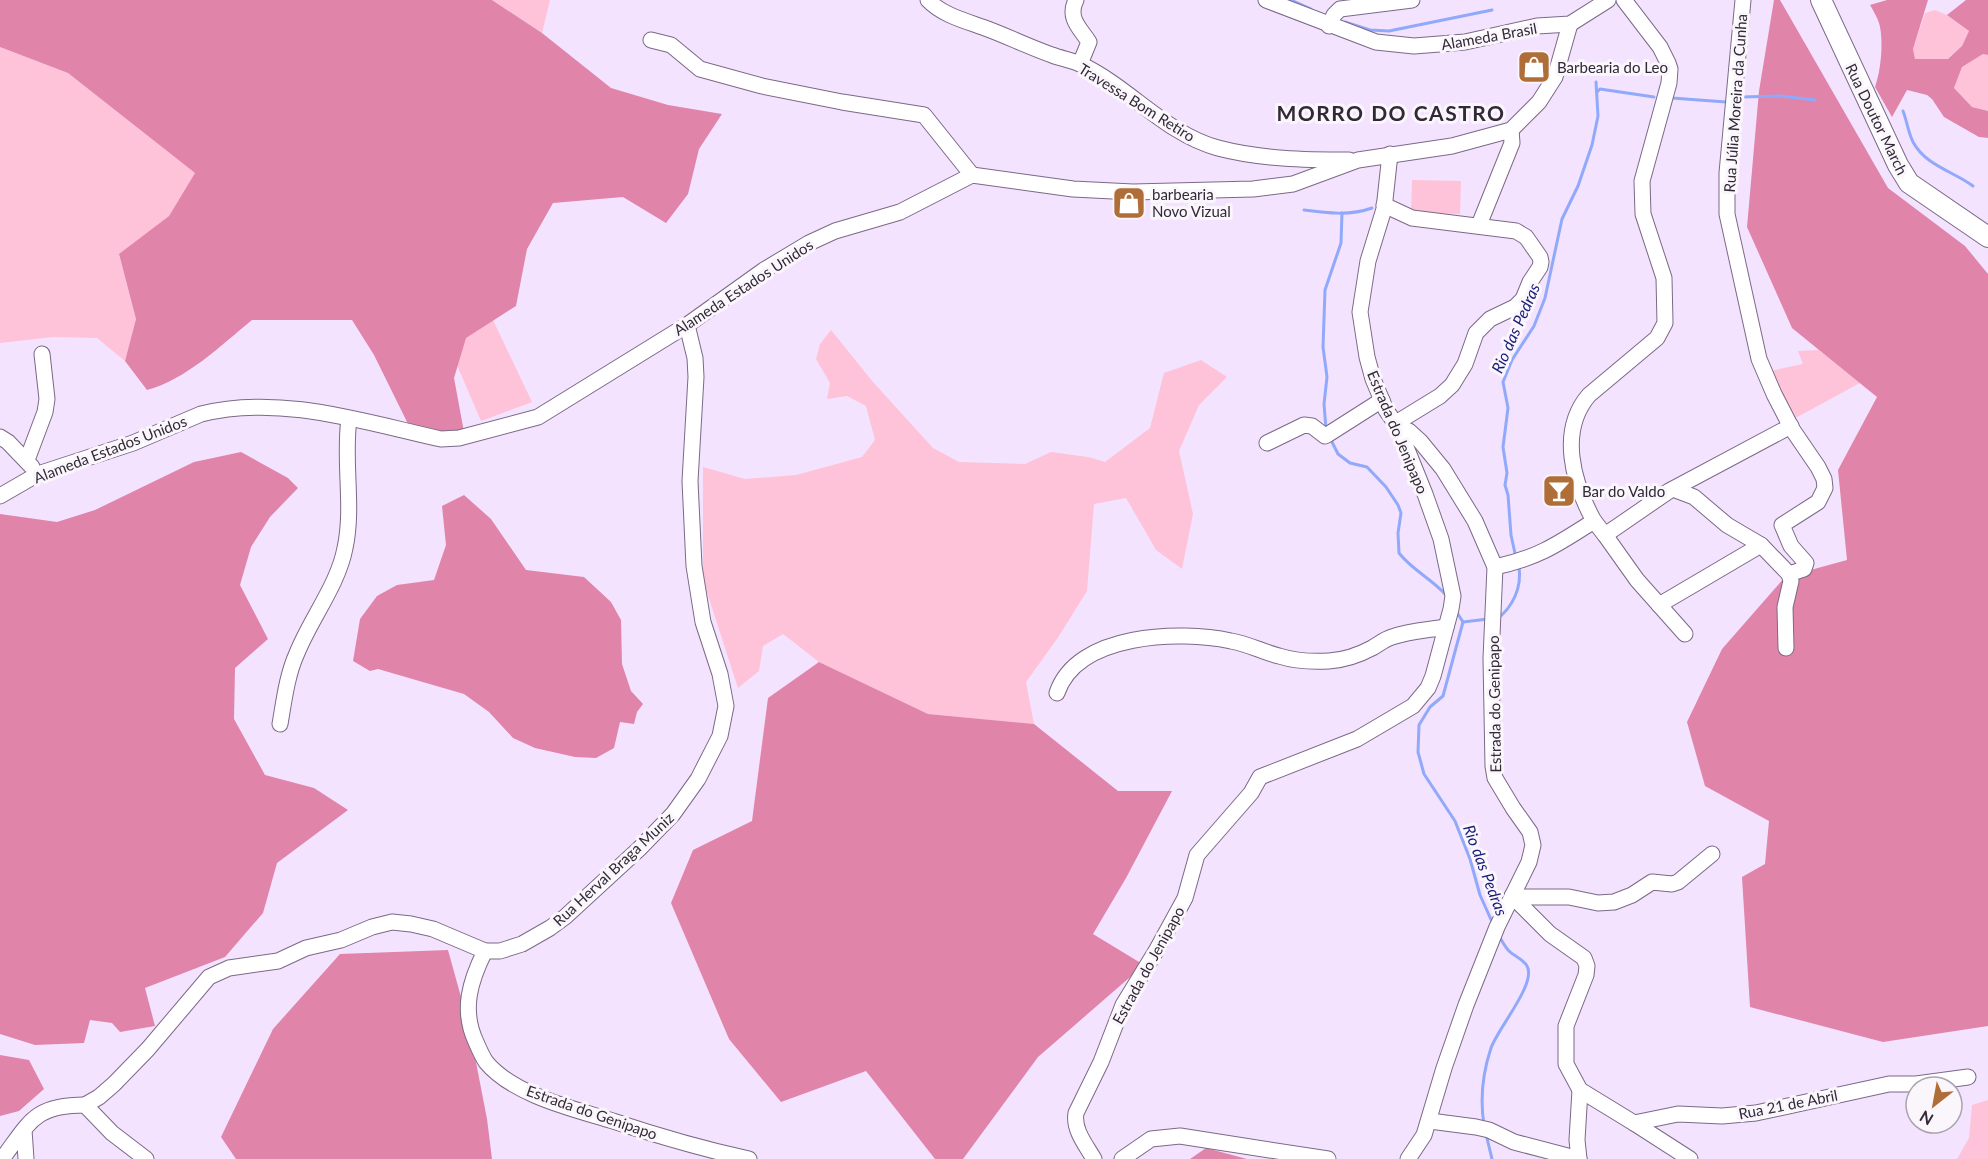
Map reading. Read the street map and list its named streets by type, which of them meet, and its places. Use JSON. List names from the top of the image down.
{
  "streets": {
    "main road": ["Rua Doutor March"],
    "street": [
      "Alameda Brasil",
      "Travessa Bom Retiro",
      "Rua Júlia Moreira da Cunha",
      "Alameda Estados Unidos",
      "Estrada do Jenipapo",
      "Estrada do Genipapo",
      "Rua Herval Braga Muniz",
      "Rua 21 de Abril"
    ]
  },
  "crossings": [
    ["Alameda Estados Unidos", "Rua Herval Braga Muniz"],
    ["Estrada do Jenipapo", "Estrada do Genipapo"],
    ["Estrada do Genipapo", "Rua Herval Braga Muniz"]
  ],
  "districts": ["MORRO DO CASTRO"],
  "water": ["Rio das Pedras"],
  "places": {
    "shop": ["Barbearia do Leo", "barbearia Novo Vizual"],
    "bar": ["Bar do Valdo"]
  },
  "north": "bottom left"
}
